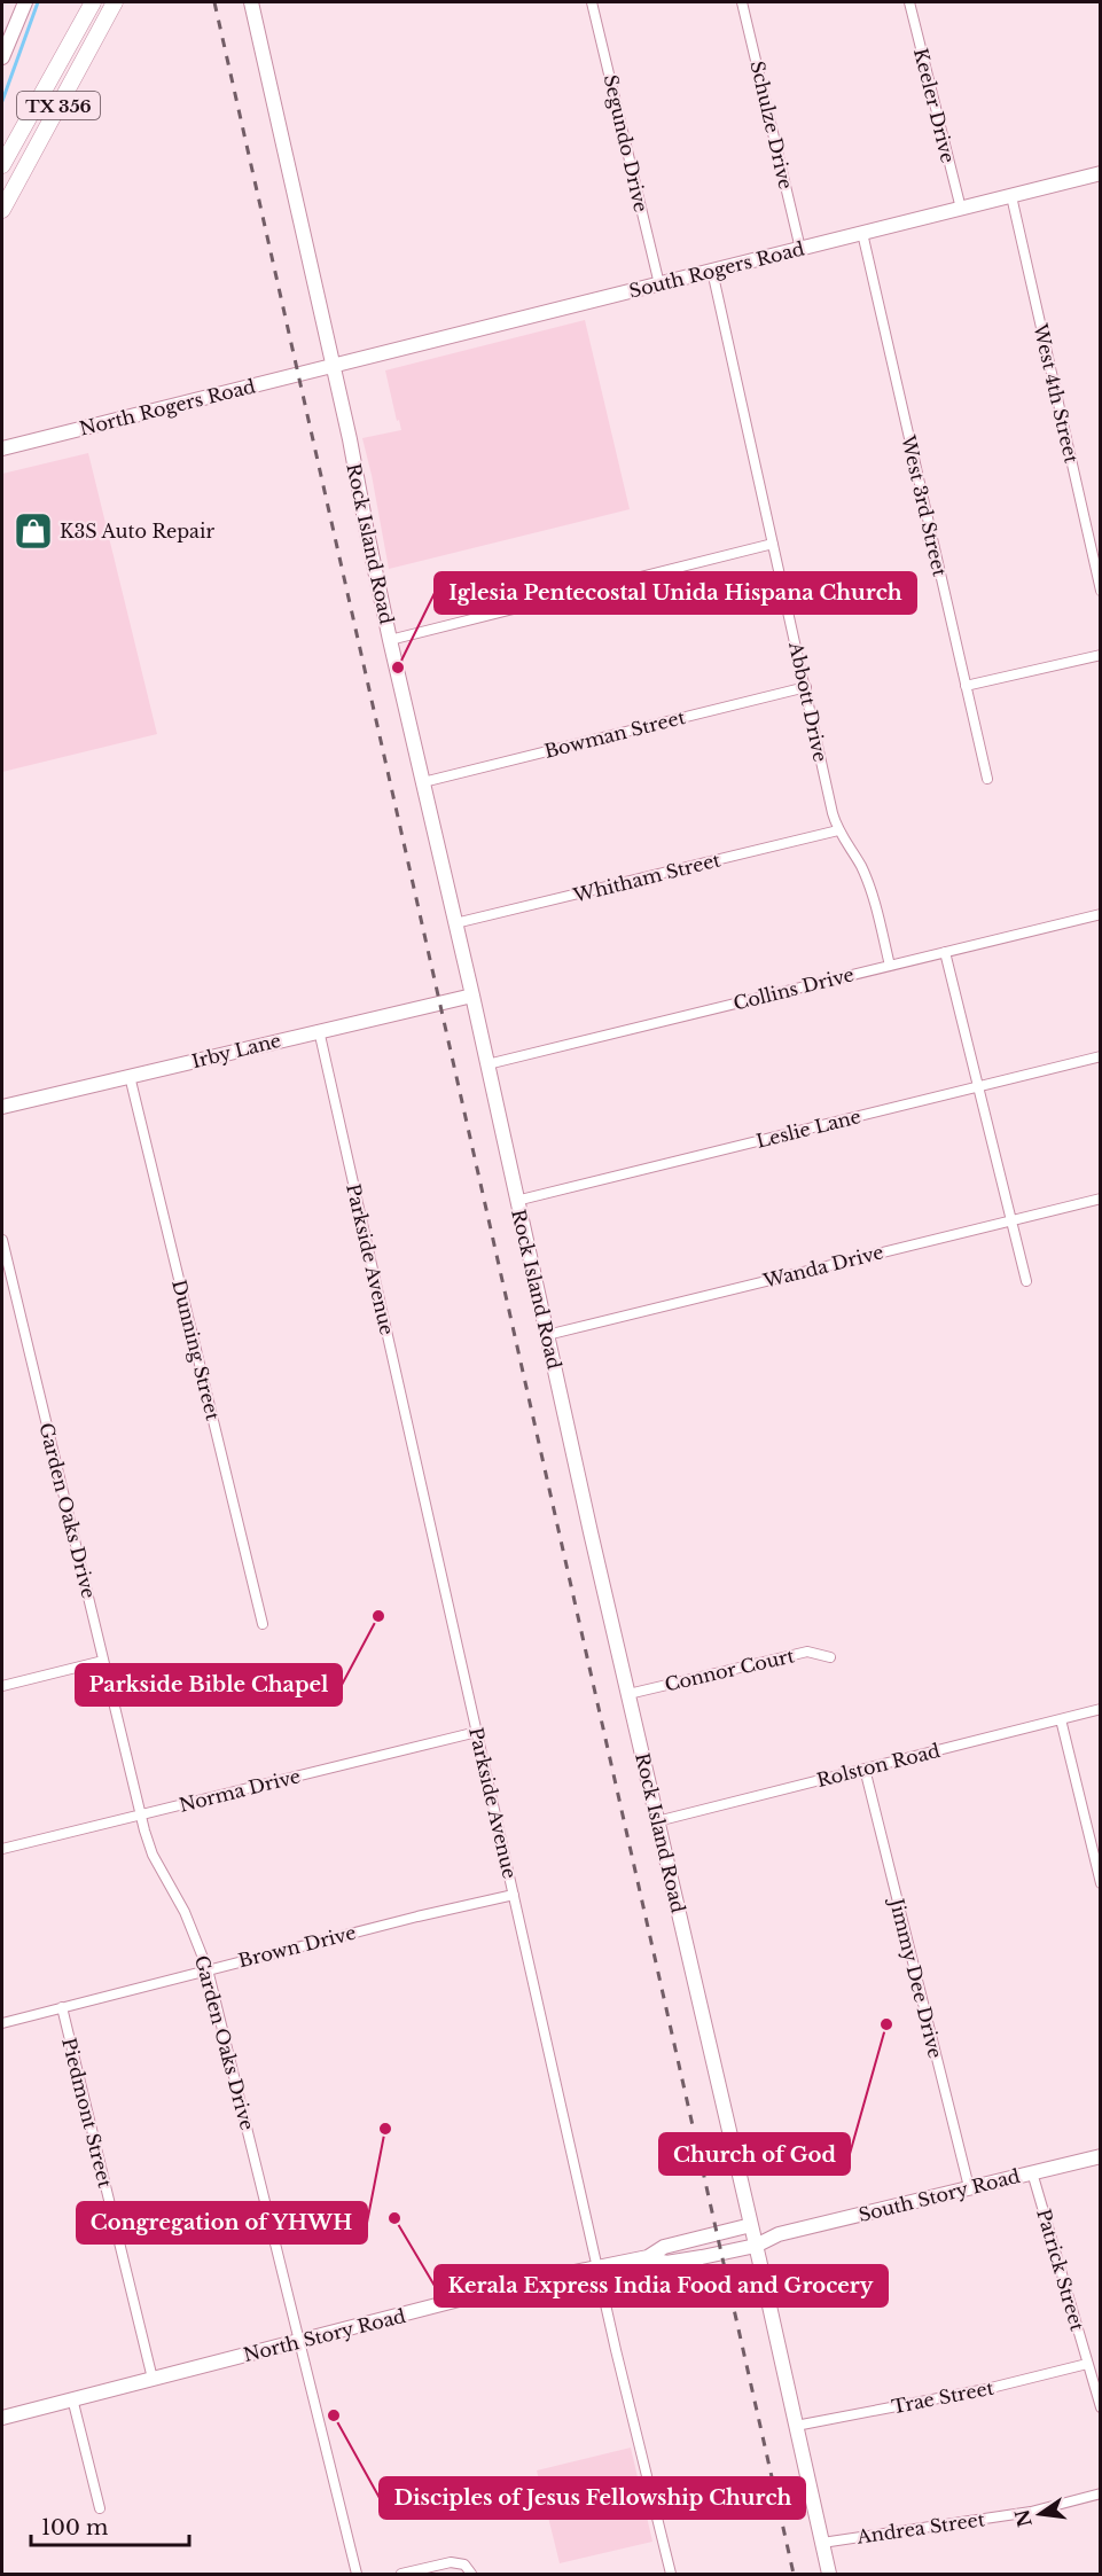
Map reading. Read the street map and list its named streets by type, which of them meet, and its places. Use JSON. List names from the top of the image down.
{
  "streets": {
    "main road": [
      "TX 356",
      "South Rogers Road",
      "North Rogers Road",
      "Rock Island Road",
      "Irby Lane",
      "South Story Road",
      "North Story Road"
    ],
    "street": [
      "Keeler Drive",
      "Schulze Drive",
      "Segundo Drive",
      "West 4th Street",
      "West 3rd Street",
      "Abbott Drive",
      "Bowman Street",
      "Whitham Street",
      "Collins Drive",
      "Leslie Lane",
      "Parkside Avenue",
      "Wanda Drive",
      "Dunning Street",
      "Garden Oaks Drive",
      "Connor Court",
      "Rolston Road",
      "Norma Drive",
      "Brown Drive",
      "Jimmy Dee Drive",
      "Piedmont Street",
      "Patrick Street",
      "Trae Street",
      "Andrea Street"
    ]
  },
  "crossings": [
    ["Keeler Drive", "South Rogers Road"],
    ["Schulze Drive", "South Rogers Road"],
    ["Segundo Drive", "South Rogers Road"],
    ["South Rogers Road", "West 4th Street"],
    ["South Rogers Road", "North Rogers Road"],
    ["South Rogers Road", "West 3rd Street"],
    ["South Rogers Road", "Rock Island Road"],
    ["South Rogers Road", "Abbott Drive"],
    ["North Rogers Road", "Rock Island Road"],
    ["Rock Island Road", "Bowman Street"],
    ["Rock Island Road", "Whitham Street"],
    ["Rock Island Road", "Collins Drive"],
    ["Rock Island Road", "Irby Lane"],
    ["Rock Island Road", "Leslie Lane"],
    ["Rock Island Road", "Wanda Drive"],
    ["Rock Island Road", "Connor Court"],
    ["Rock Island Road", "Rolston Road"],
    ["Rock Island Road", "South Story Road"],
    ["Rock Island Road", "North Story Road"],
    ["Rock Island Road", "Trae Street"],
    ["Rock Island Road", "Andrea Street"],
    ["Abbott Drive", "Bowman Street"],
    ["Abbott Drive", "Whitham Street"],
    ["Abbott Drive", "Collins Drive"],
    ["Irby Lane", "Parkside Avenue"],
    ["Irby Lane", "Dunning Street"],
    ["Parkside Avenue", "Norma Drive"],
    ["Parkside Avenue", "Brown Drive"],
    ["Parkside Avenue", "North Story Road"],
    ["Garden Oaks Drive", "Norma Drive"],
    ["Garden Oaks Drive", "Brown Drive"],
    ["Garden Oaks Drive", "North Story Road"],
    ["Rolston Road", "Jimmy Dee Drive"],
    ["Brown Drive", "Piedmont Street"],
    ["Jimmy Dee Drive", "South Story Road"],
    ["Piedmont Street", "North Story Road"],
    ["South Story Road", "Patrick Street"],
    ["South Story Road", "North Story Road"],
    ["Patrick Street", "Trae Street"]
  ],
  "places": {
    "shop": ["K3S Auto Repair"],
    "other": [
      "Iglesia Pentecostal Unida Hispana Church",
      "Parkside Bible Chapel",
      "Church of God",
      "Congregation of YHWH",
      "Kerala Express India Food and Grocery",
      "Disciples of Jesus Fellowship Church"
    ]
  },
  "scale_bar": "100 m",
  "north": "left"
}
